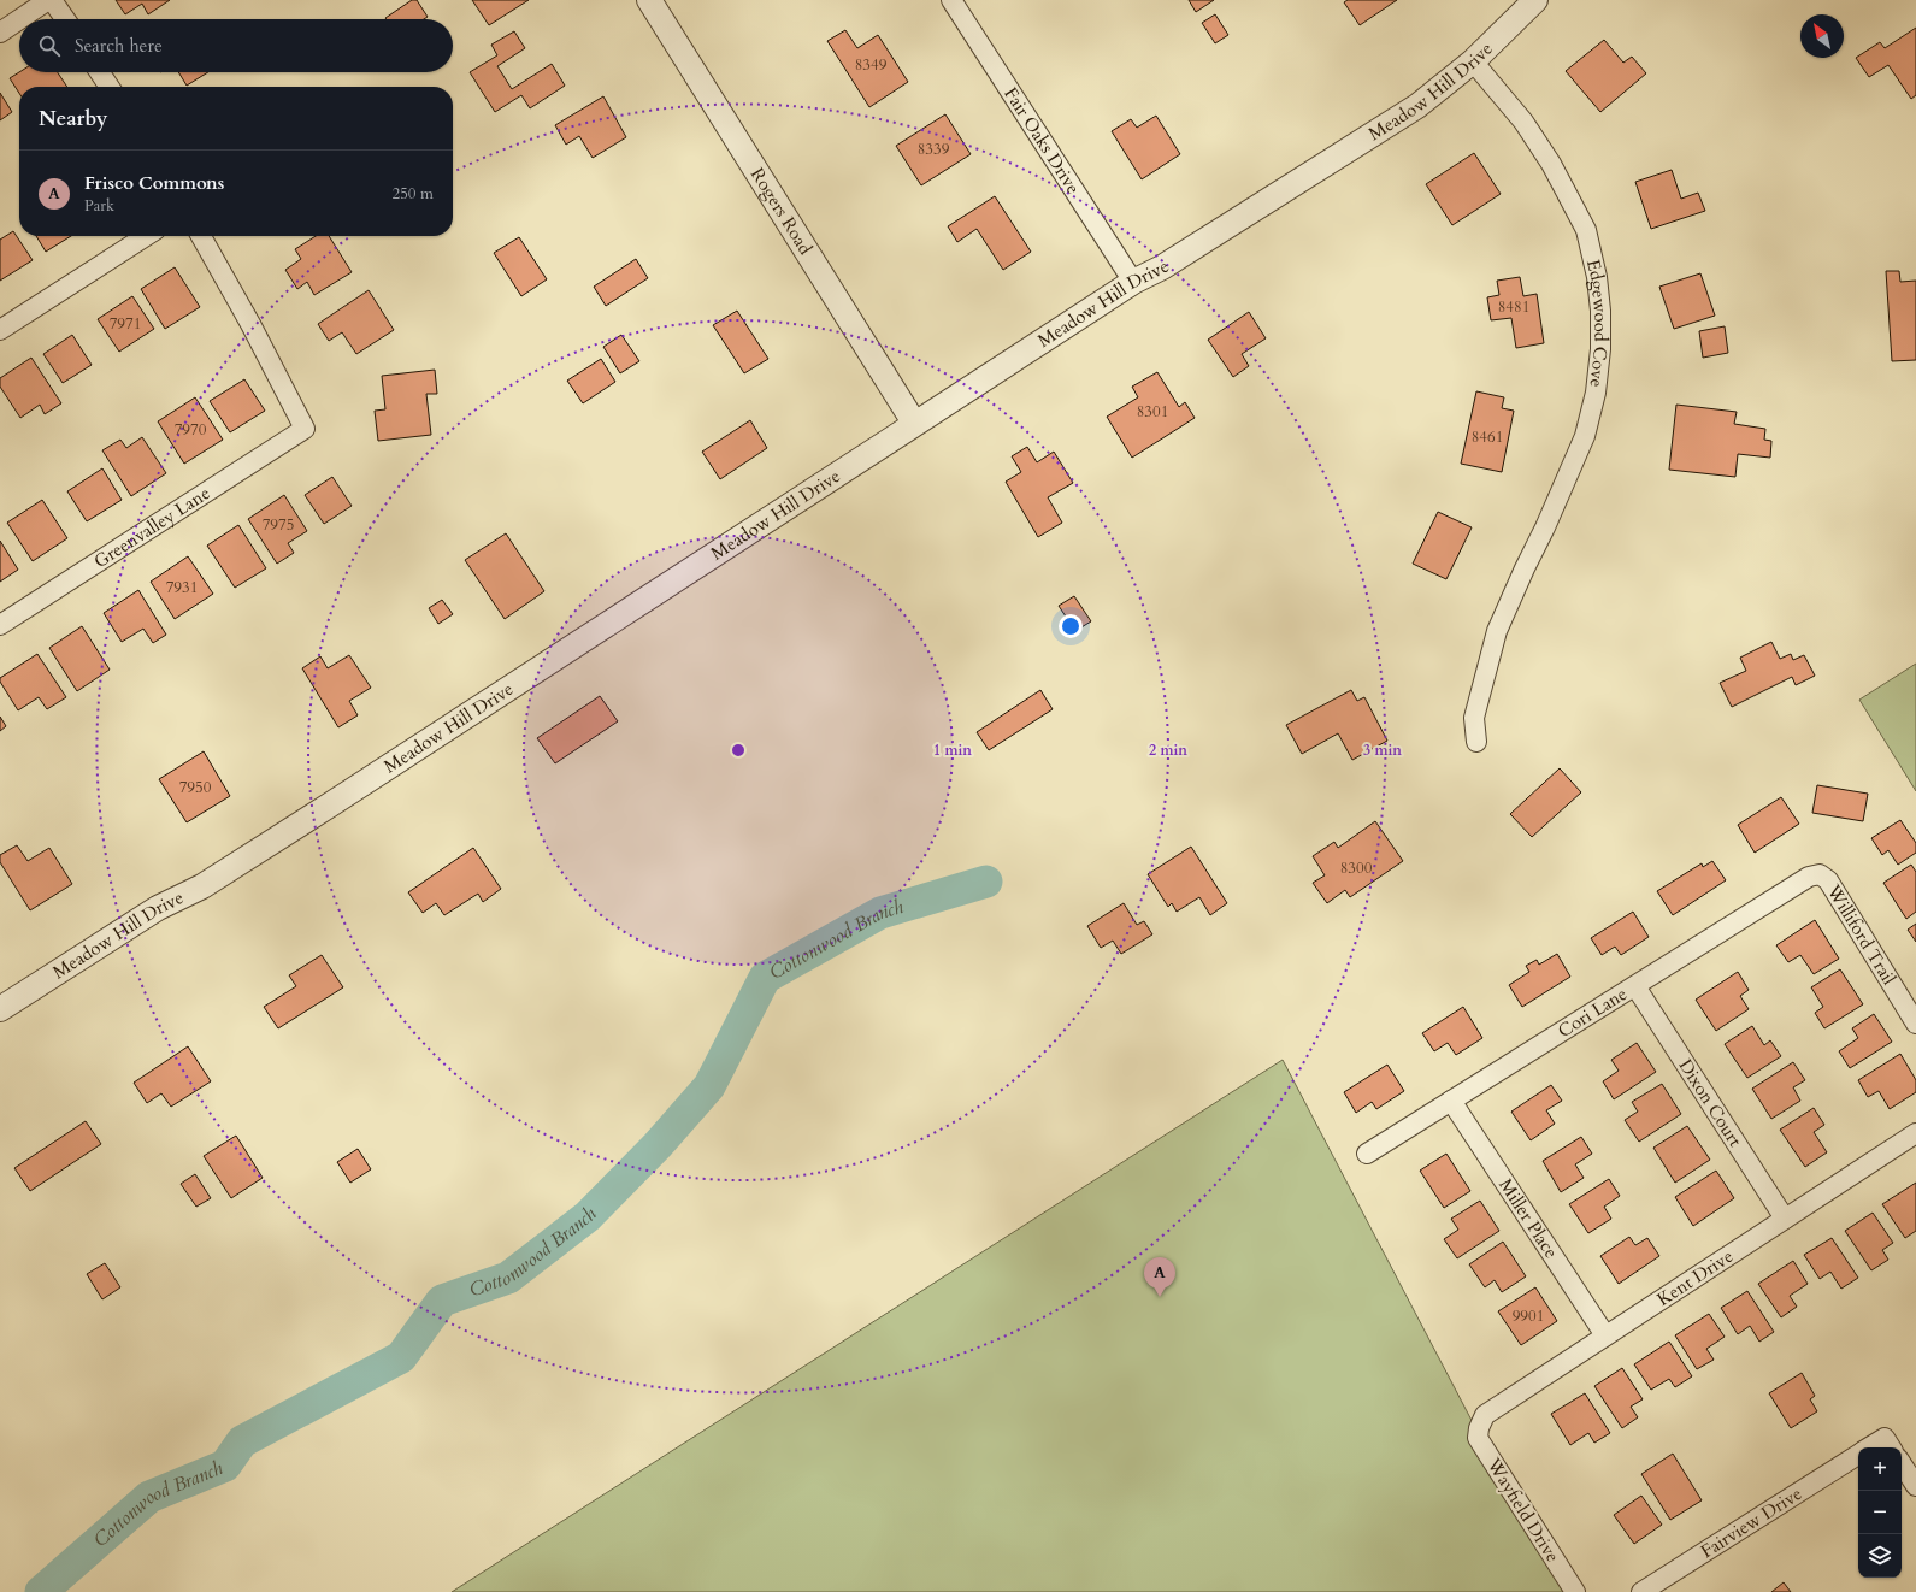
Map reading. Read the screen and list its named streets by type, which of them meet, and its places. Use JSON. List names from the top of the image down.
{
  "streets": {
    "street": [
      "Meadow Hill Drive",
      "Fair Oaks Drive",
      "Rogers Road",
      "Edgewood Cove",
      "Greenvalley Lane",
      "Williford Trail",
      "Cori Lane",
      "Dixon Court",
      "Miller Place",
      "Kent Drive",
      "Wayfield Drive",
      "Fairview Drive"
    ]
  },
  "crossings": [
    ["Meadow Hill Drive", "Fair Oaks Drive"],
    ["Meadow Hill Drive", "Rogers Road"],
    ["Meadow Hill Drive", "Edgewood Cove"],
    ["Williford Trail", "Cori Lane"],
    ["Cori Lane", "Dixon Court"],
    ["Cori Lane", "Miller Place"],
    ["Dixon Court", "Kent Drive"],
    ["Miller Place", "Kent Drive"],
    ["Kent Drive", "Wayfield Drive"]
  ],
  "water": ["Cottonwood Branch"],
  "house_numbers": [
    "8349",
    "8339",
    "8481",
    "7971",
    "8301",
    "7970",
    "8461",
    "7975",
    "7931",
    "7950",
    "8300",
    "9901"
  ],
  "north": "top left",
  "page": {
    "search": "Search here",
    "heading": "Nearby",
    "list": [
      {
        "mark": "A",
        "name": "Frisco Commons",
        "note": "Park",
        "value": "250 m"
      }
    ],
    "pins": "A",
    "map_buttons": ["+", "−"]
  },
  "rings": ["1 min", "2 min", "3 min"]
}
